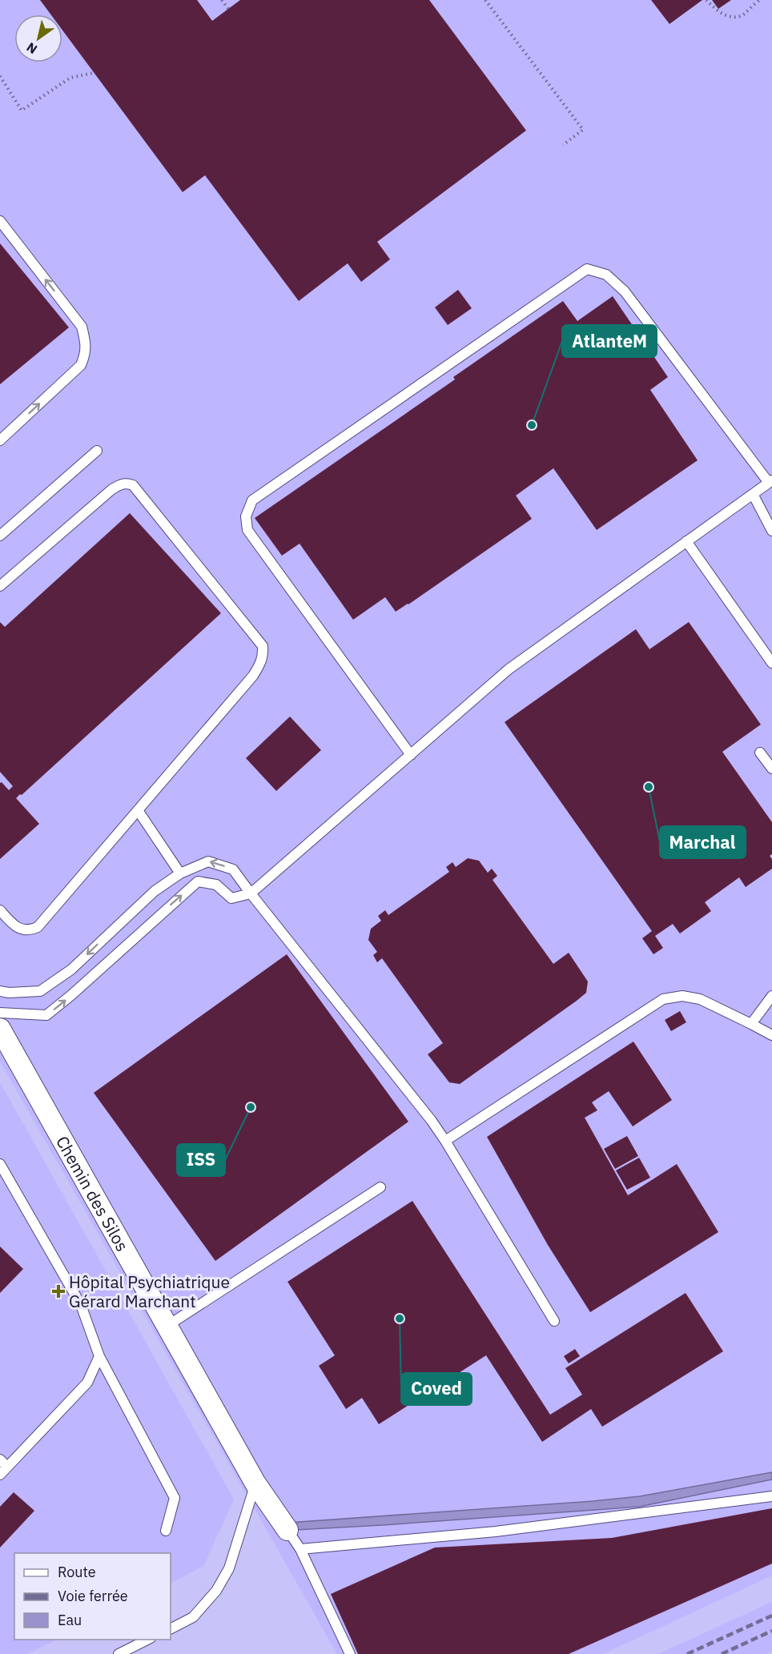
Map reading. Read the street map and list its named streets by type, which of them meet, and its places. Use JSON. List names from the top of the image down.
{
  "streets": {
    "street": ["Chemin des Silos"]
  },
  "places": {
    "other": [
      "AtlanteM",
      "Marchal",
      "ISS",
      "Coved"
    ],
    "health": ["Hôpital Psychiatrique Gérard Marchant"]
  },
  "legend": ["Route", "Voie ferrée", "Eau"],
  "north": "bottom left"
}
